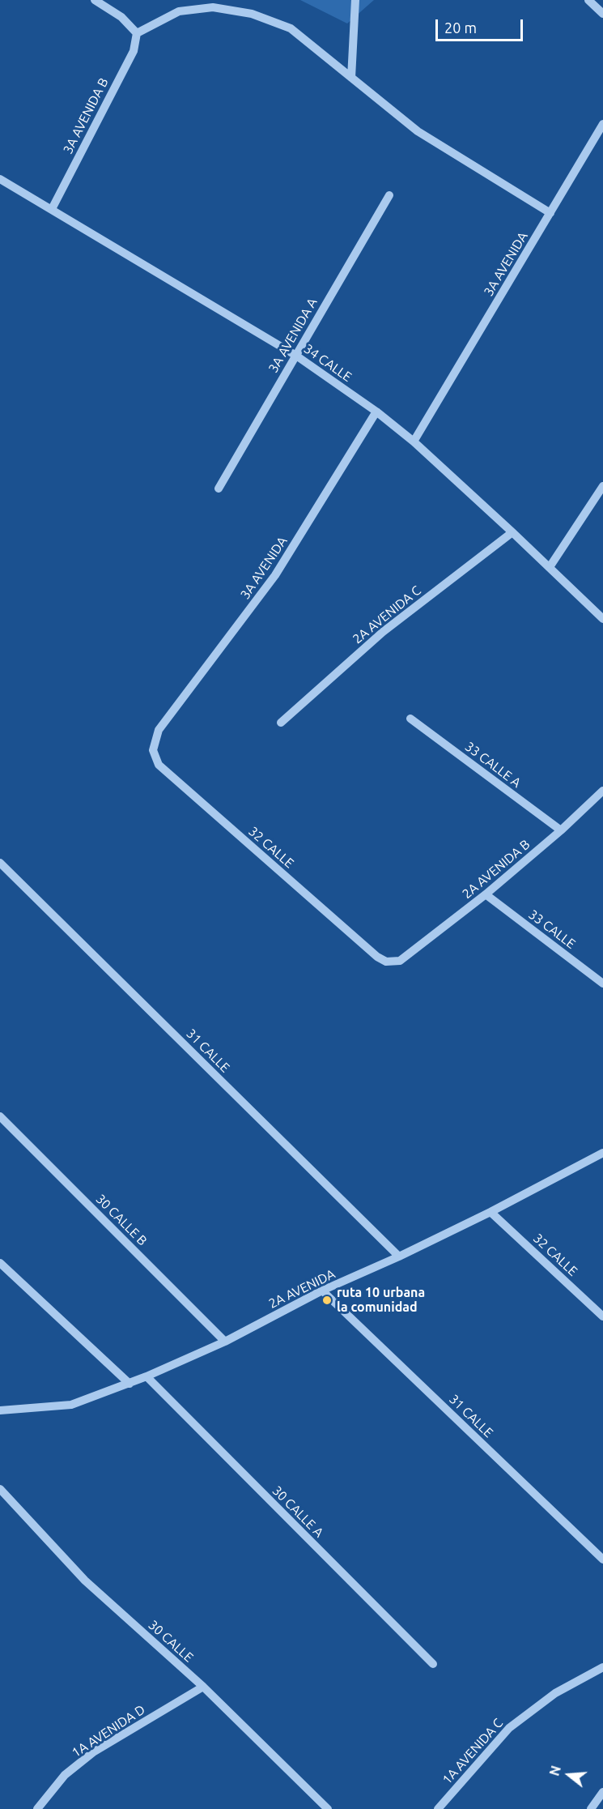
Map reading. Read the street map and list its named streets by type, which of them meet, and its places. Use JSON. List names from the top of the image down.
{
  "streets": {
    "street": [
      "3A AVENIDA B",
      "3A AVENIDA",
      "3A AVENIDA A",
      "34 CALLE",
      "2A AVENIDA C",
      "33 CALLE A",
      "32 CALLE",
      "2A AVENIDA B",
      "33 CALLE",
      "31 CALLE",
      "30 CALLE B",
      "2A AVENIDA",
      "30 CALLE A",
      "30 CALLE",
      "1A AVENIDA D",
      "1A AVENIDA C"
    ]
  },
  "crossings": [
    ["3A AVENIDA B", "34 CALLE"],
    ["3A AVENIDA", "34 CALLE"],
    ["3A AVENIDA", "32 CALLE"],
    ["3A AVENIDA A", "34 CALLE"],
    ["34 CALLE", "2A AVENIDA C"],
    ["33 CALLE A", "2A AVENIDA B"],
    ["32 CALLE", "2A AVENIDA B"],
    ["32 CALLE", "2A AVENIDA"],
    ["2A AVENIDA B", "33 CALLE"],
    ["31 CALLE", "2A AVENIDA"],
    ["30 CALLE B", "2A AVENIDA"],
    ["2A AVENIDA", "30 CALLE A"],
    ["30 CALLE", "1A AVENIDA D"]
  ],
  "places": ["ruta 10 urbana la comunidad"],
  "scale_bar": "20 m",
  "north": "left"
}
